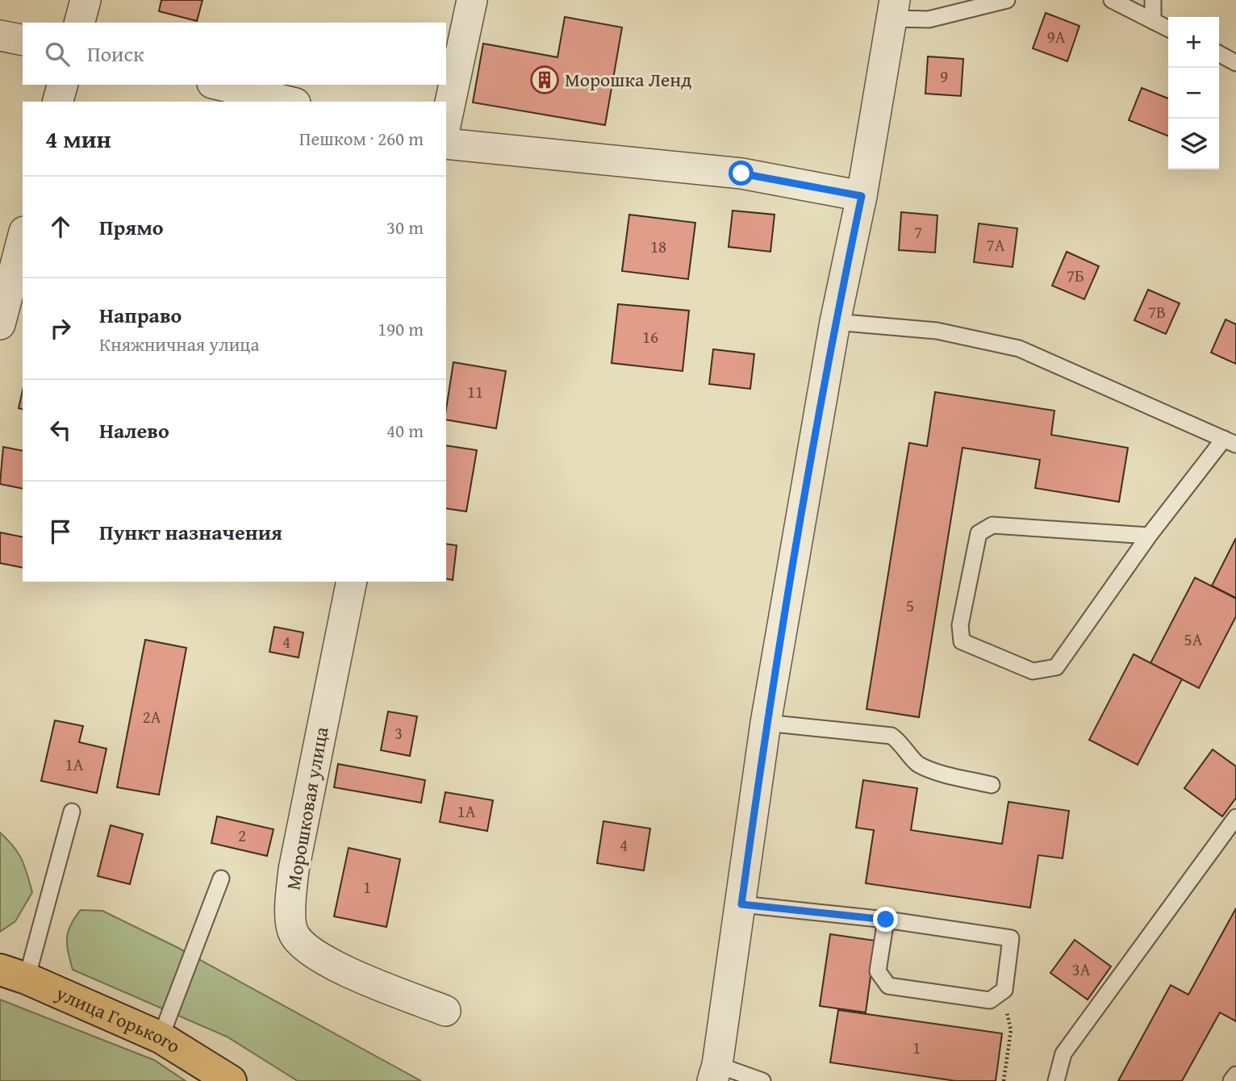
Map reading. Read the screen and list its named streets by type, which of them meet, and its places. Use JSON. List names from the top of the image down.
{
  "streets": {
    "main road": ["улица Горького"],
    "street": ["Морошковая улица"]
  },
  "places": {
    "building": ["Морошка Ленд"]
  },
  "house_numbers": [
    "9А",
    "9",
    "7",
    "7А",
    "18",
    "7Б",
    "7В",
    "16",
    "11",
    "5",
    "5А",
    "4",
    "2А",
    "3",
    "1А",
    "1А",
    "2",
    "4",
    "1",
    "3А",
    "1"
  ],
  "page": {
    "map_buttons": ["+", "−"],
    "search": "Поиск",
    "heading": ["4 мин", "Пешком · 260 m"],
    "list": [
      ["Прямо", "30 m"],
      ["Направо", "Княжничная улица", "190 m"],
      ["Налево", "40 m"],
      "Пункт назначения"
    ]
  }
}
